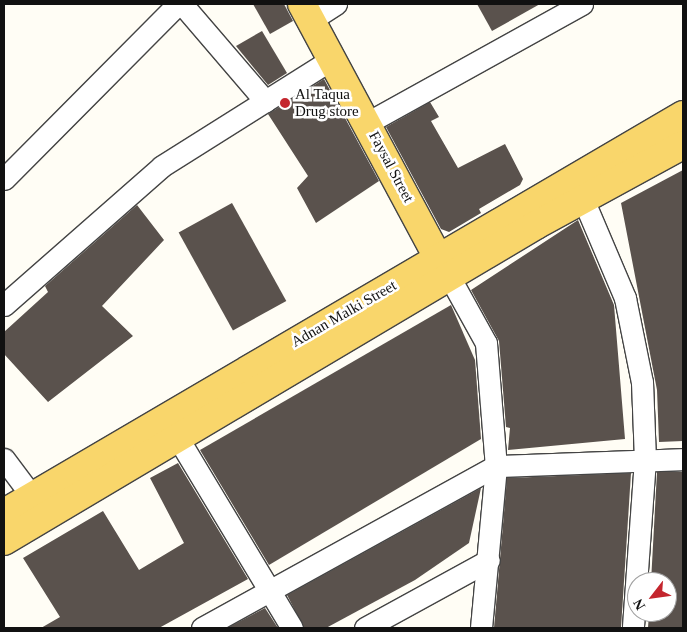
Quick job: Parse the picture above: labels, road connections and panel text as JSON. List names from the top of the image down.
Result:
{
  "streets": {
    "main road": ["Faysal Street", "Adnan Malki Street"]
  },
  "crossings": [
    ["Faysal Street", "Adnan Malki Street"]
  ],
  "places": ["Al Taqua Drug store"],
  "north": "bottom left"
}
